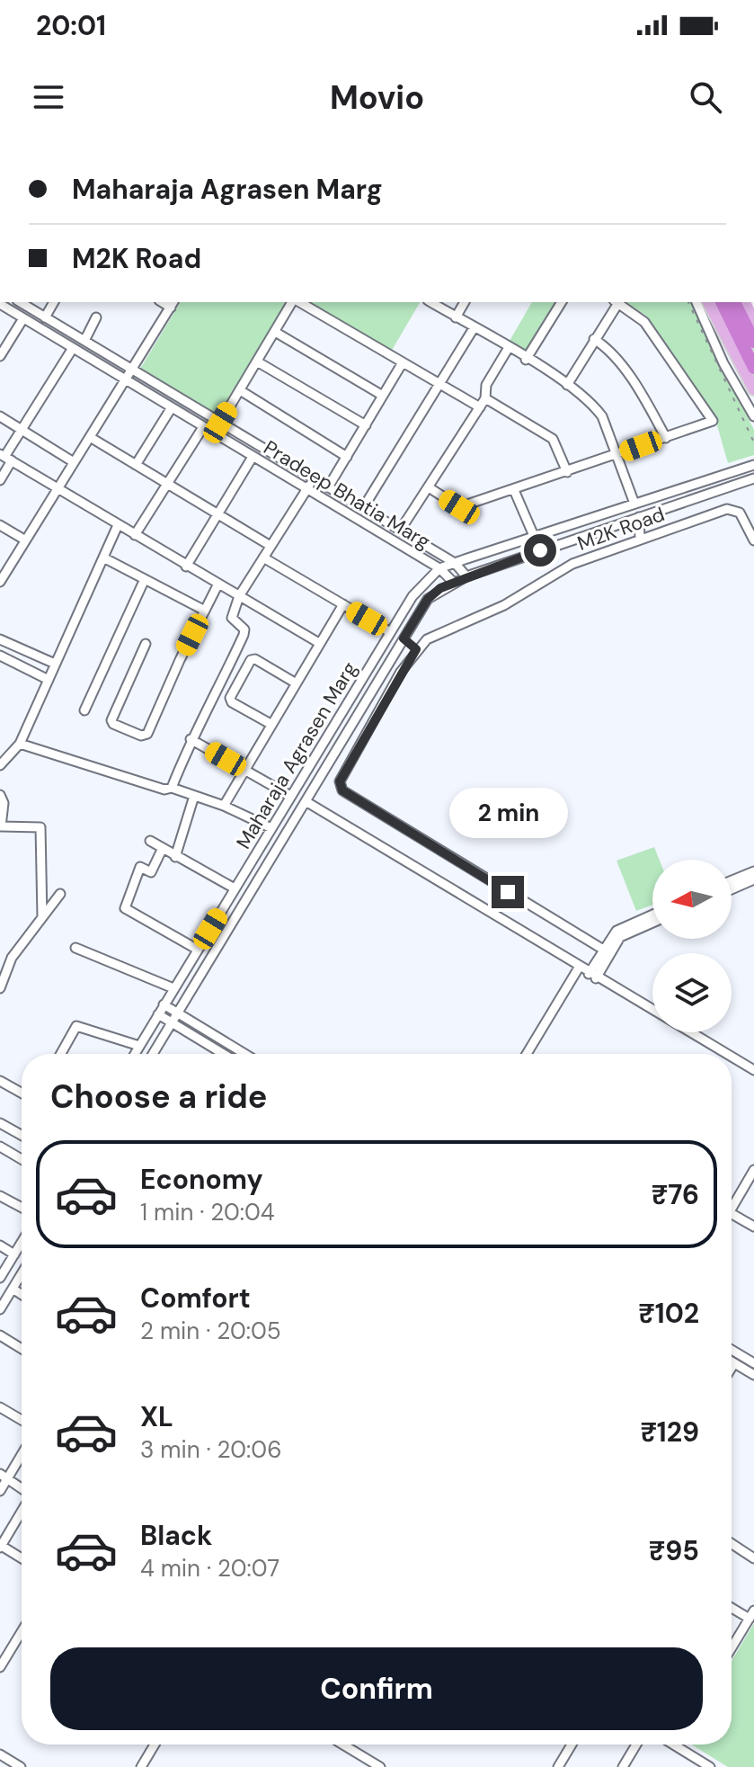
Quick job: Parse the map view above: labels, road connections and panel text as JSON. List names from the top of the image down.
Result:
{
  "streets": {
    "street": ["Pradeep Bhatia Marg", "M2K Road", "Maharaja Agrasen Marg"]
  },
  "crossings": [
    ["Pradeep Bhatia Marg", "Maharaja Agrasen Marg"]
  ],
  "north": "left",
  "page": {
    "status": "20:01",
    "header": "Movio",
    "banner": ["Maharaja Agrasen Marg", "M2K Road"],
    "bubble": "2 min",
    "heading": "Choose a ride",
    "list": [
      {
        "name": "Economy",
        "note": "1 min · 20:04",
        "value": "₹76"
      },
      {
        "name": "Comfort",
        "note": "2 min · 20:05",
        "value": "₹102"
      },
      {
        "name": "XL",
        "note": "3 min · 20:06",
        "value": "₹129"
      },
      {
        "name": "Black",
        "note": "4 min · 20:07",
        "value": "₹95"
      }
    ],
    "buttons": "Confirm"
  }
}
